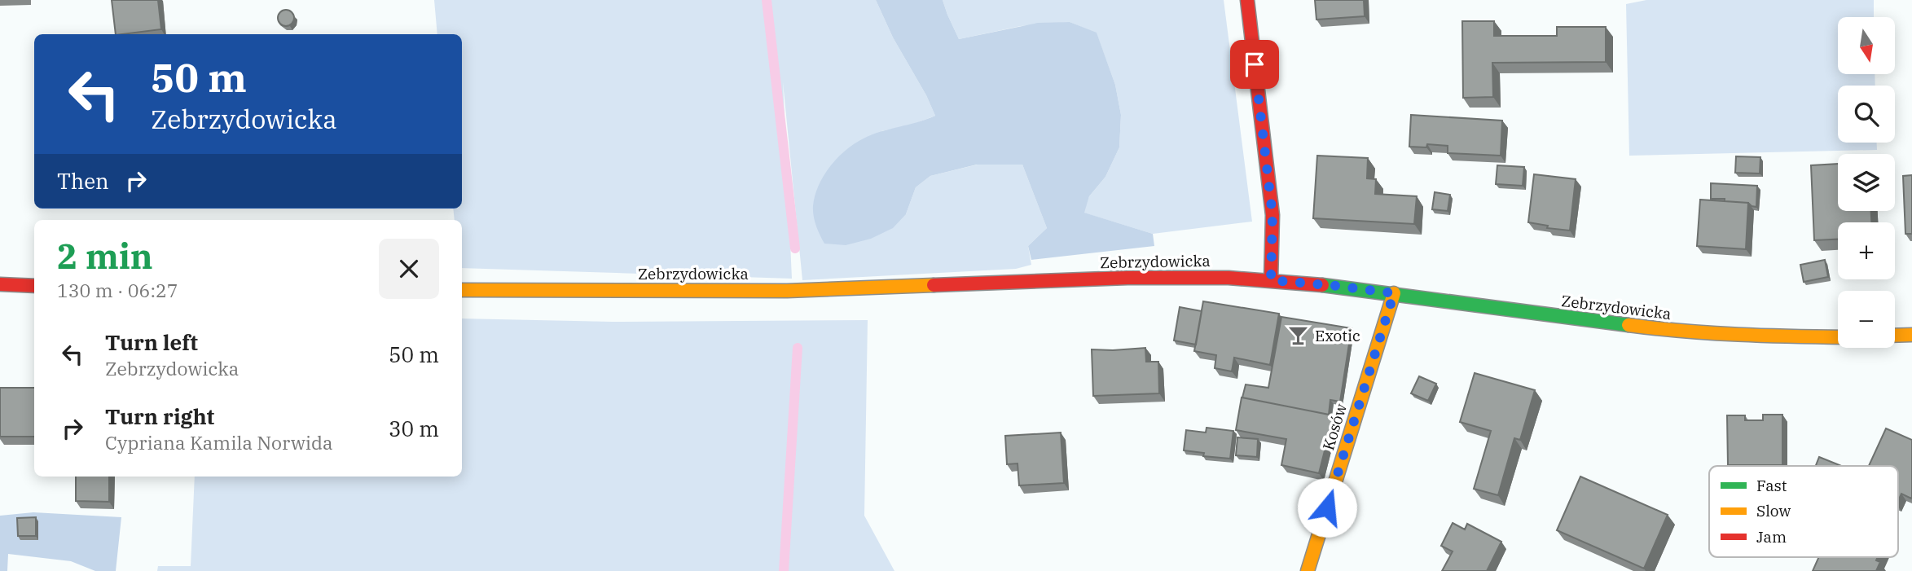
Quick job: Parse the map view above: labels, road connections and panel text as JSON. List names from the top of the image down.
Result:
{
  "streets": {
    "street": ["Zebrzydowicka", "Kosów"]
  },
  "crossings": [
    ["Zebrzydowicka", "Kosów"]
  ],
  "places": {
    "bar": ["Exotic"]
  },
  "legend": ["Fast", "Slow", "Jam"],
  "north": "bottom",
  "page": {
    "map_buttons": ["+", "−"],
    "turn": ["50 m", "Zebrzydowicka"],
    "then": "Then",
    "heading": ["2 min", "130 m · 06:27"],
    "list": [
      {
        "name": "Turn left",
        "note": "Zebrzydowicka",
        "value": "50 m"
      },
      {
        "name": "Turn right",
        "note": "Cypriana Kamila Norwida",
        "value": "30 m"
      }
    ]
  }
}
